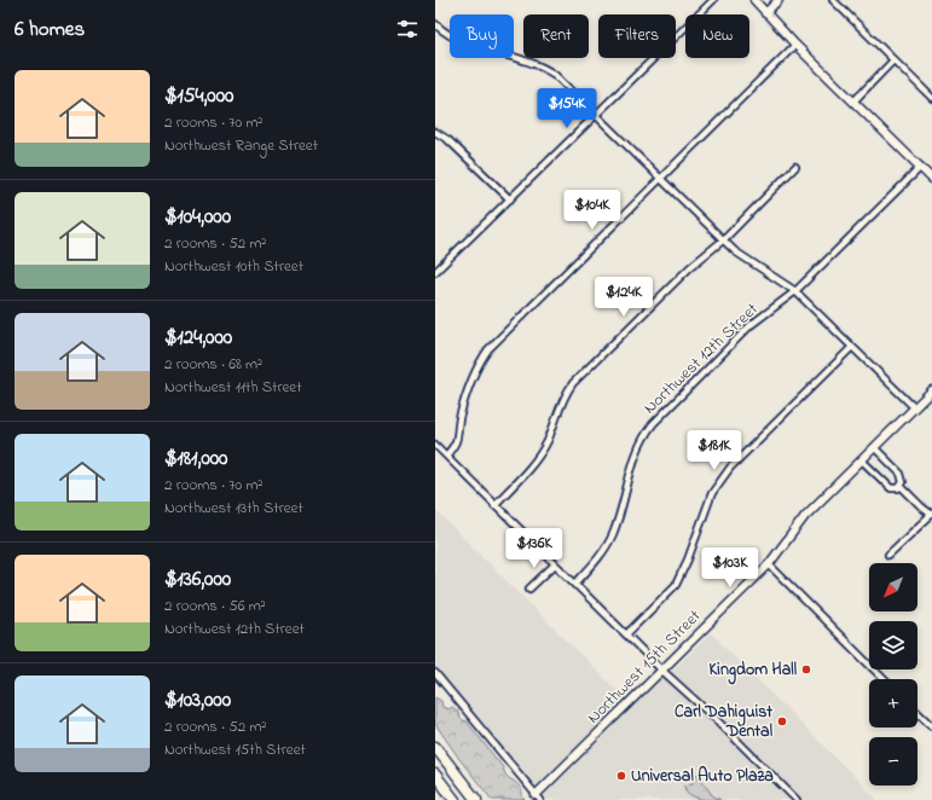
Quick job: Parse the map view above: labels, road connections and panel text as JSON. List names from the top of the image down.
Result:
{
  "streets": {
    "street": ["Northwest 12th Street", "Northwest 15th Street"]
  },
  "places": ["Kingdom Hall", "Carl Dahiguist Dental", "Universal Auto Plaza"],
  "north": "bottom left",
  "page": {
    "heading": "6 homes",
    "chip": [
      "Buy",
      "Rent",
      "Filters",
      "New"
    ],
    "list": [
      {
        "name": "$154,000",
        "note": "2 rooms · 70 m² · Northwest Range Street"
      },
      {
        "name": "$104,000",
        "note": "2 rooms · 52 m² · Northwest 10th Street"
      },
      {
        "name": "$124,000",
        "note": "2 rooms · 68 m² · Northwest 11th Street"
      },
      {
        "name": "$181,000",
        "note": "2 rooms · 70 m² · Northwest 13th Street"
      },
      {
        "name": "$136,000",
        "note": "2 rooms · 56 m² · Northwest 12th Street"
      },
      {
        "name": "$103,000",
        "note": "2 rooms · 52 m² · Northwest 15th Street"
      }
    ],
    "price": [
      "$154K",
      "$104K",
      "$124K",
      "$181K",
      "$136K",
      "$103K"
    ],
    "map_buttons": ["+", "−"]
  }
}
